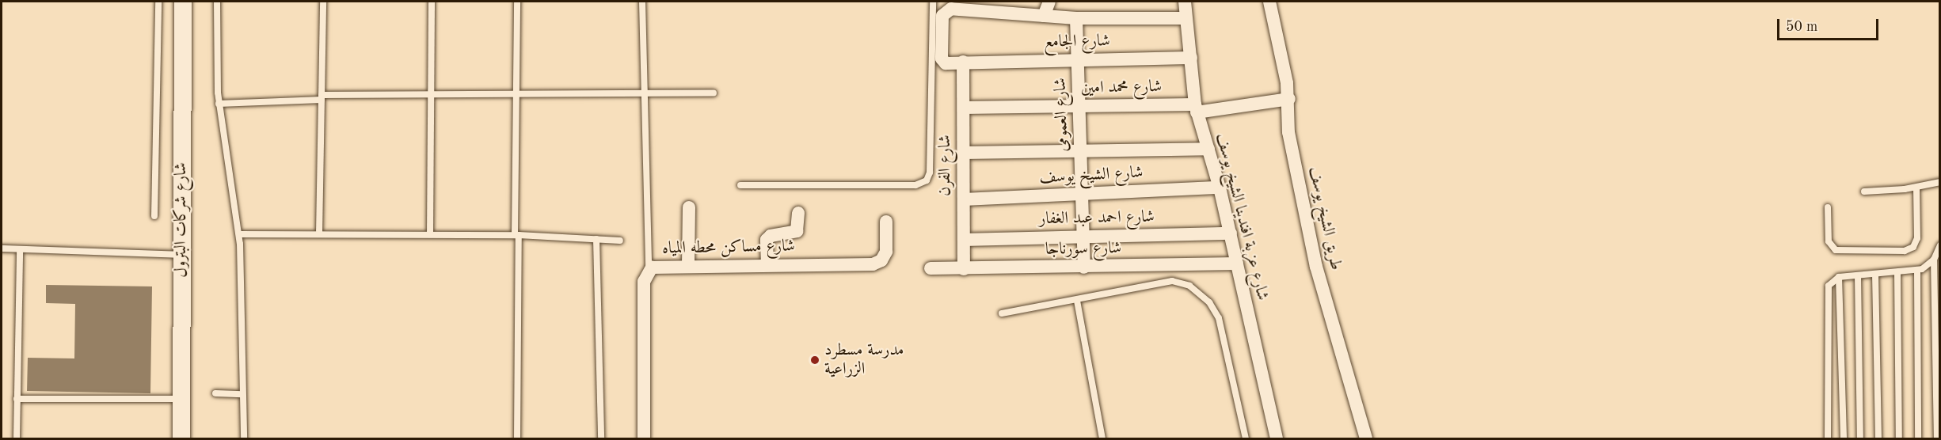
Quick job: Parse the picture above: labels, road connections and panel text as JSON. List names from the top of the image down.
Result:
{
  "streets": {
    "street": [
      "شارع الجامع",
      "شارع محمد امين",
      "شارع العمومى",
      "شارع الفرن",
      "شارع الشيخ يوسف",
      "شارع عزبة افندينا الشيخ يوسف",
      "شارع احمد عبد الغفار",
      "طريق الشيخ يوسف",
      "شارع شركات البترول",
      "شارع مساكن محطه المياه",
      "شارع سورناجا"
    ]
  },
  "crossings": [
    ["شارع الجامع", "شارع العمومى"],
    ["شارع الجامع", "شارع الفرن"],
    ["شارع الجامع", "شارع عزبة افندينا الشيخ يوسف"],
    ["شارع محمد امين", "شارع العمومى"],
    ["شارع محمد امين", "شارع الفرن"],
    ["شارع محمد امين", "شارع عزبة افندينا الشيخ يوسف"],
    ["شارع محمد امين", "طريق الشيخ يوسف"],
    ["شارع العمومى", "شارع الشيخ يوسف"],
    ["شارع العمومى", "شارع احمد عبد الغفار"],
    ["شارع العمومى", "شارع سورناجا"],
    ["شارع الفرن", "شارع الشيخ يوسف"],
    ["شارع الفرن", "شارع احمد عبد الغفار"],
    ["شارع الفرن", "شارع سورناجا"],
    ["شارع الشيخ يوسف", "شارع عزبة افندينا الشيخ يوسف"],
    ["شارع عزبة افندينا الشيخ يوسف", "شارع احمد عبد الغفار"],
    ["شارع عزبة افندينا الشيخ يوسف", "شارع سورناجا"]
  ],
  "places": ["مدرسة مسطرد الزراعية"],
  "scale_bar": "50 m"
}
